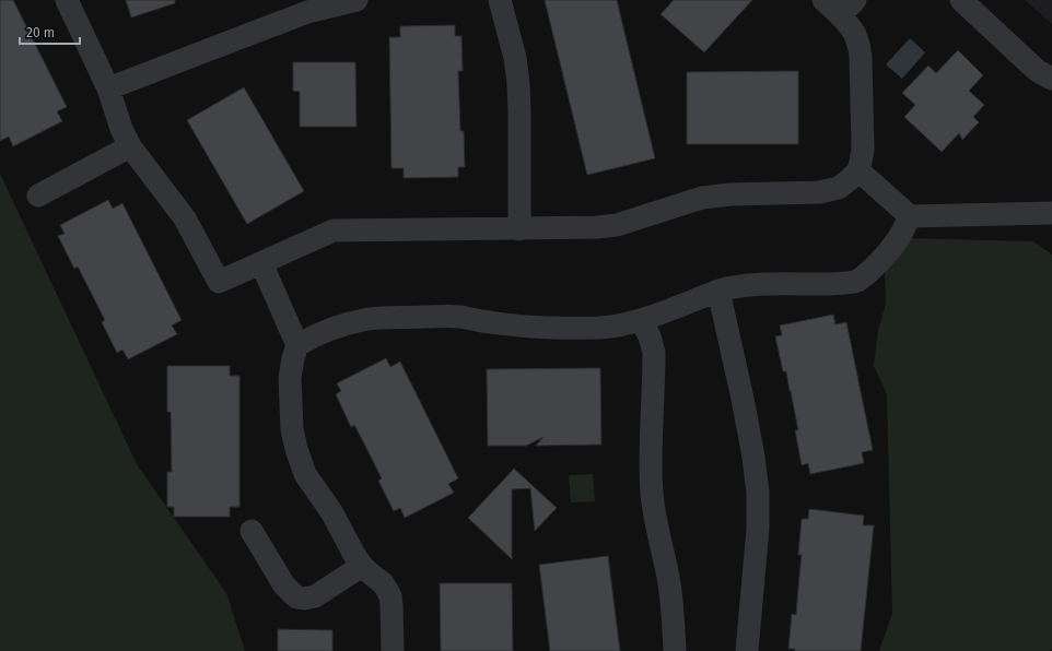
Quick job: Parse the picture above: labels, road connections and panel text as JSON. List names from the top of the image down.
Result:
{
  "scale_bar": "20 m"
}
